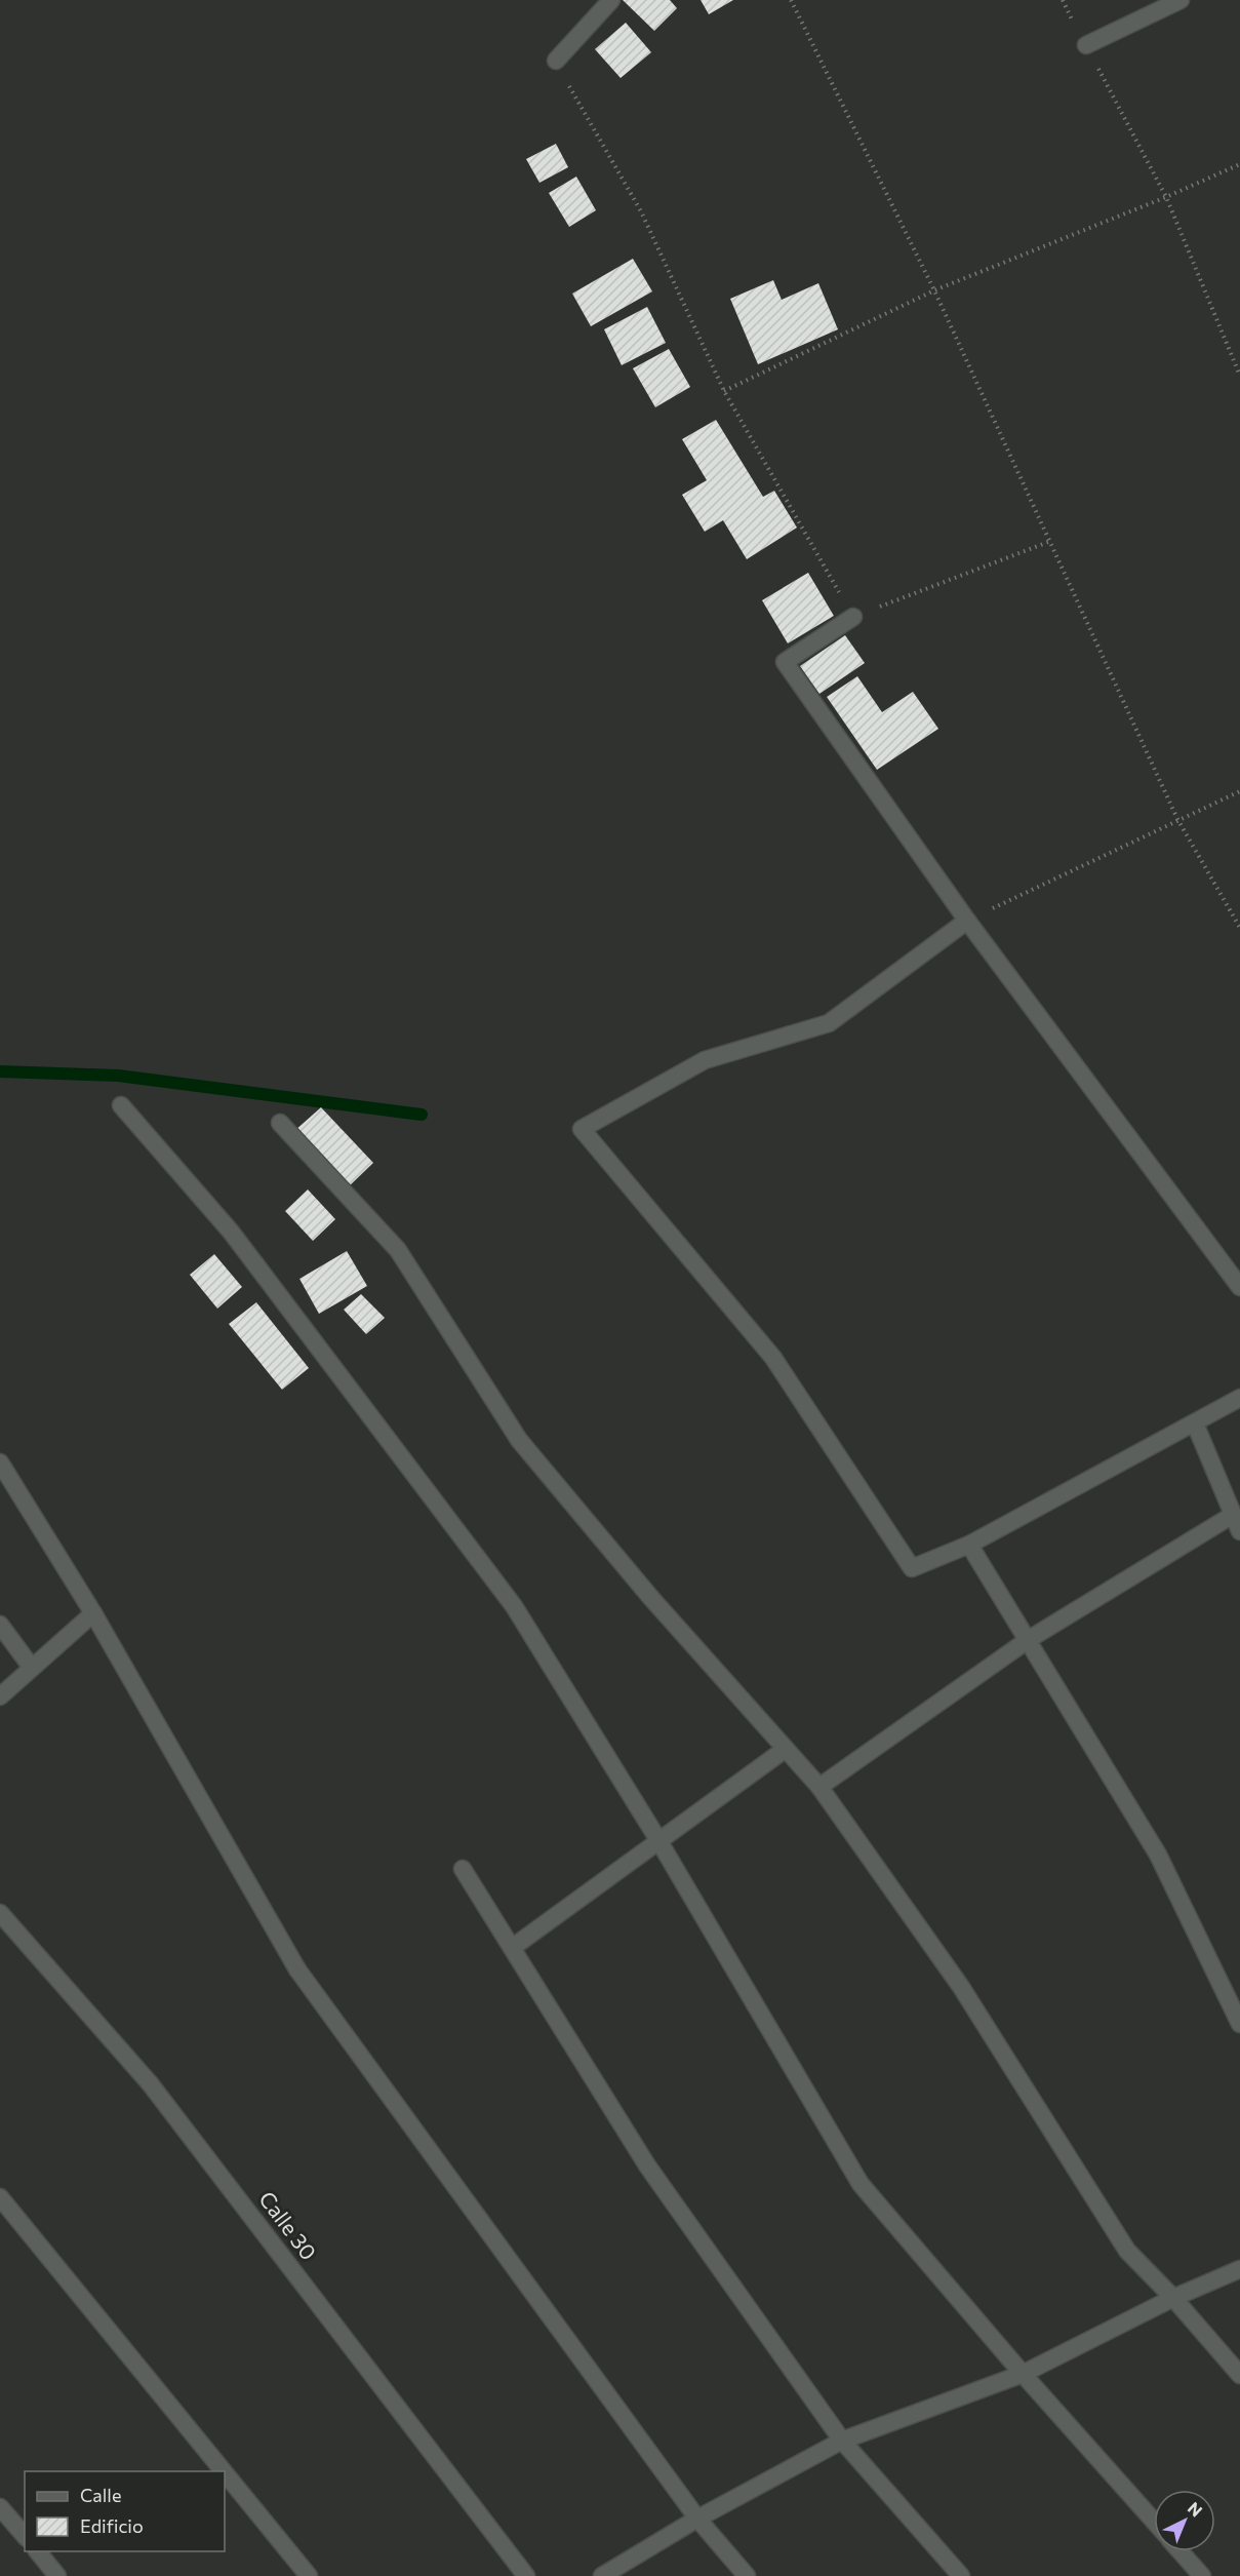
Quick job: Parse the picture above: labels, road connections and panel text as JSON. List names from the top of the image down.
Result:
{
  "streets": {
    "street": ["Calle 30"]
  },
  "legend": ["Calle", "Edificio"],
  "north": "top right"
}
